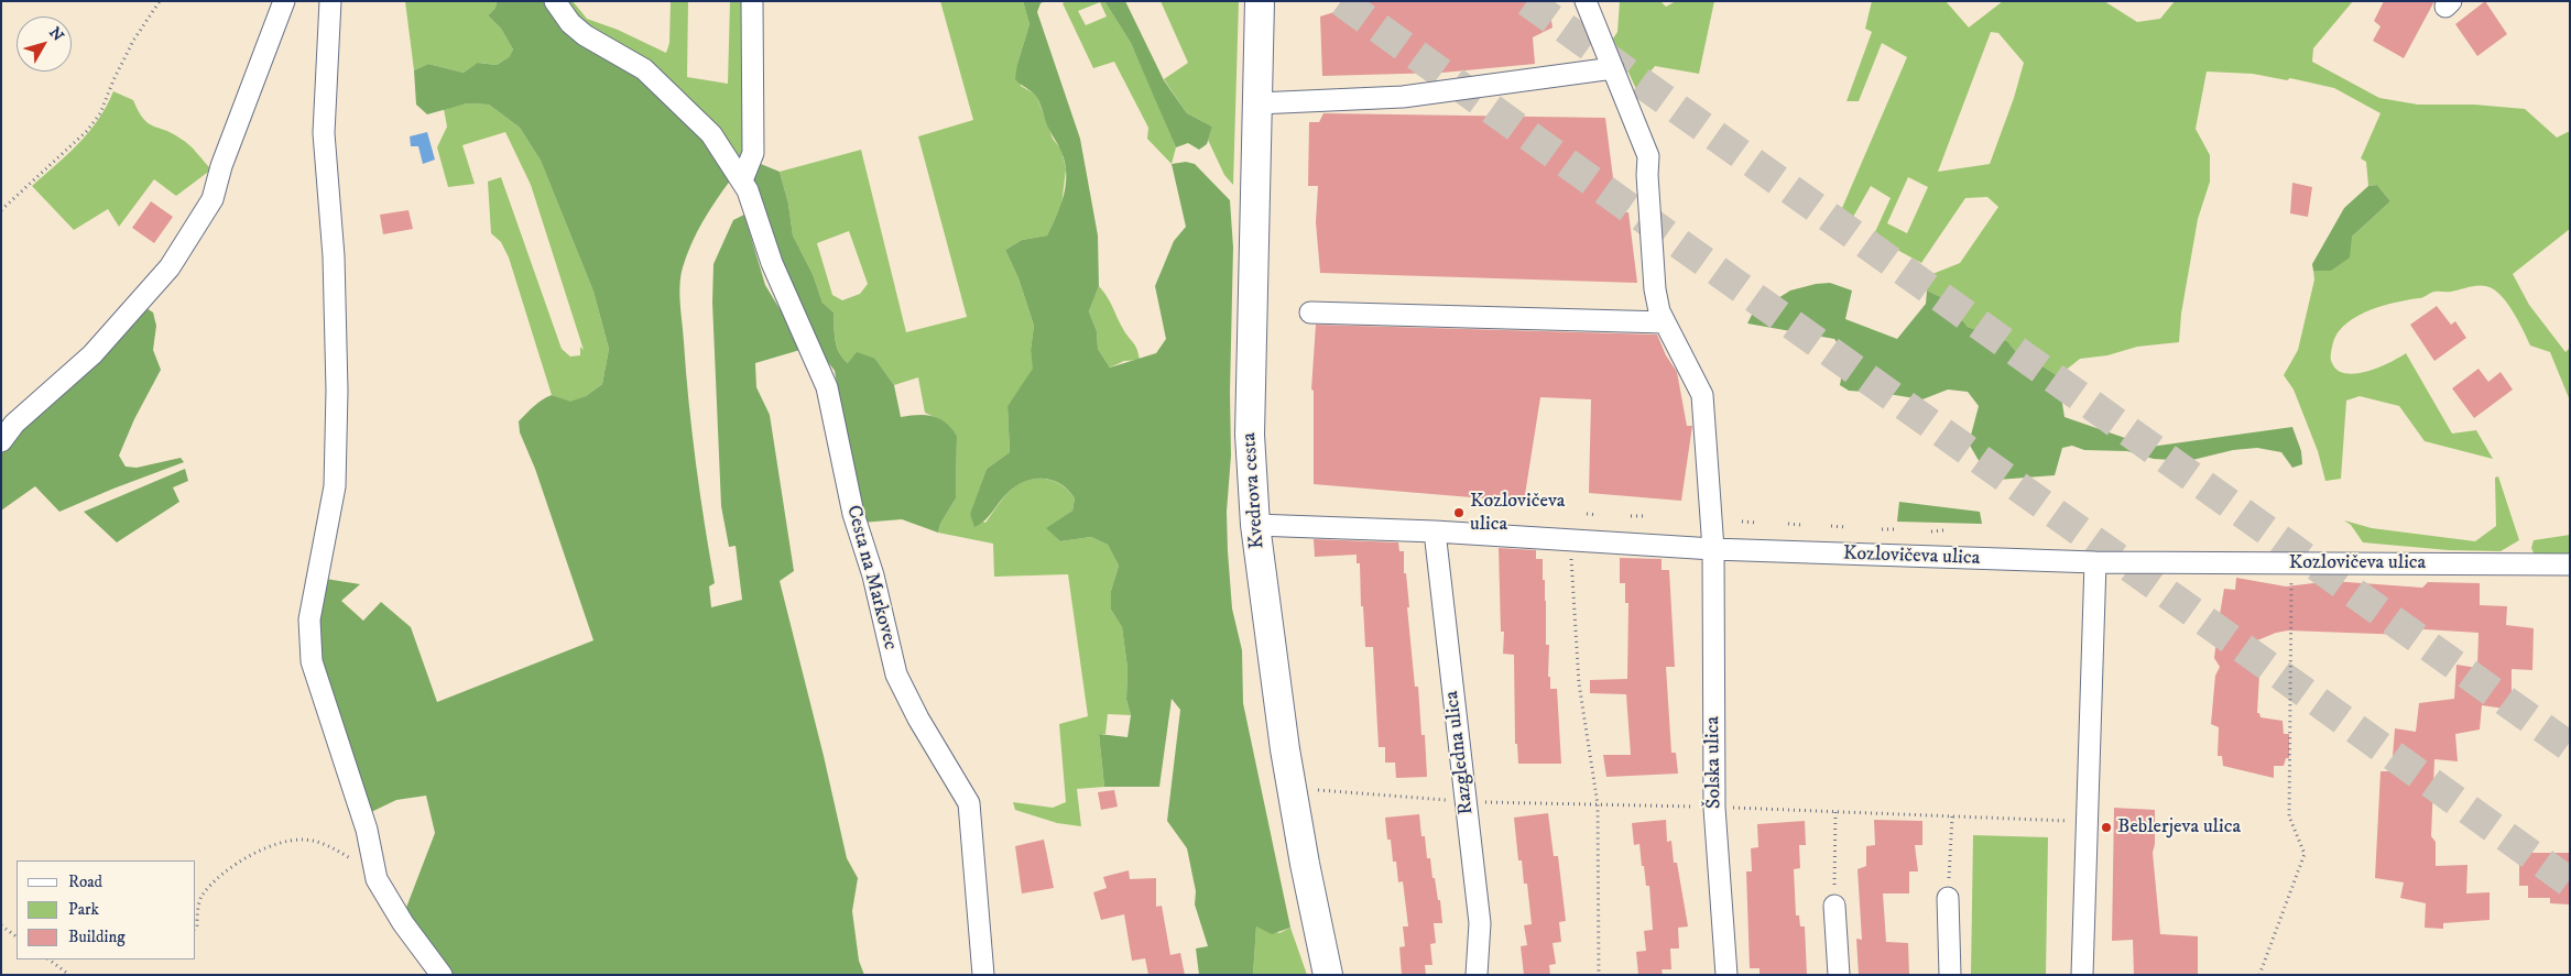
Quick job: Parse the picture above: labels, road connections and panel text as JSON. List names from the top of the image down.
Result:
{
  "streets": {
    "street": [
      "Kvedrova cesta",
      "Kozlovičeva ulica",
      "Cesta na Markovec",
      "Razgledna ulica",
      "Šolska ulica"
    ]
  },
  "crossings": [
    ["Kvedrova cesta", "Kozlovičeva ulica"],
    ["Kozlovičeva ulica", "Razgledna ulica"],
    ["Kozlovičeva ulica", "Šolska ulica"]
  ],
  "places": ["Kozlovičeva ulica", "Beblerjeva ulica"],
  "legend": ["Road", "Park", "Building"],
  "north": "top right"
}
